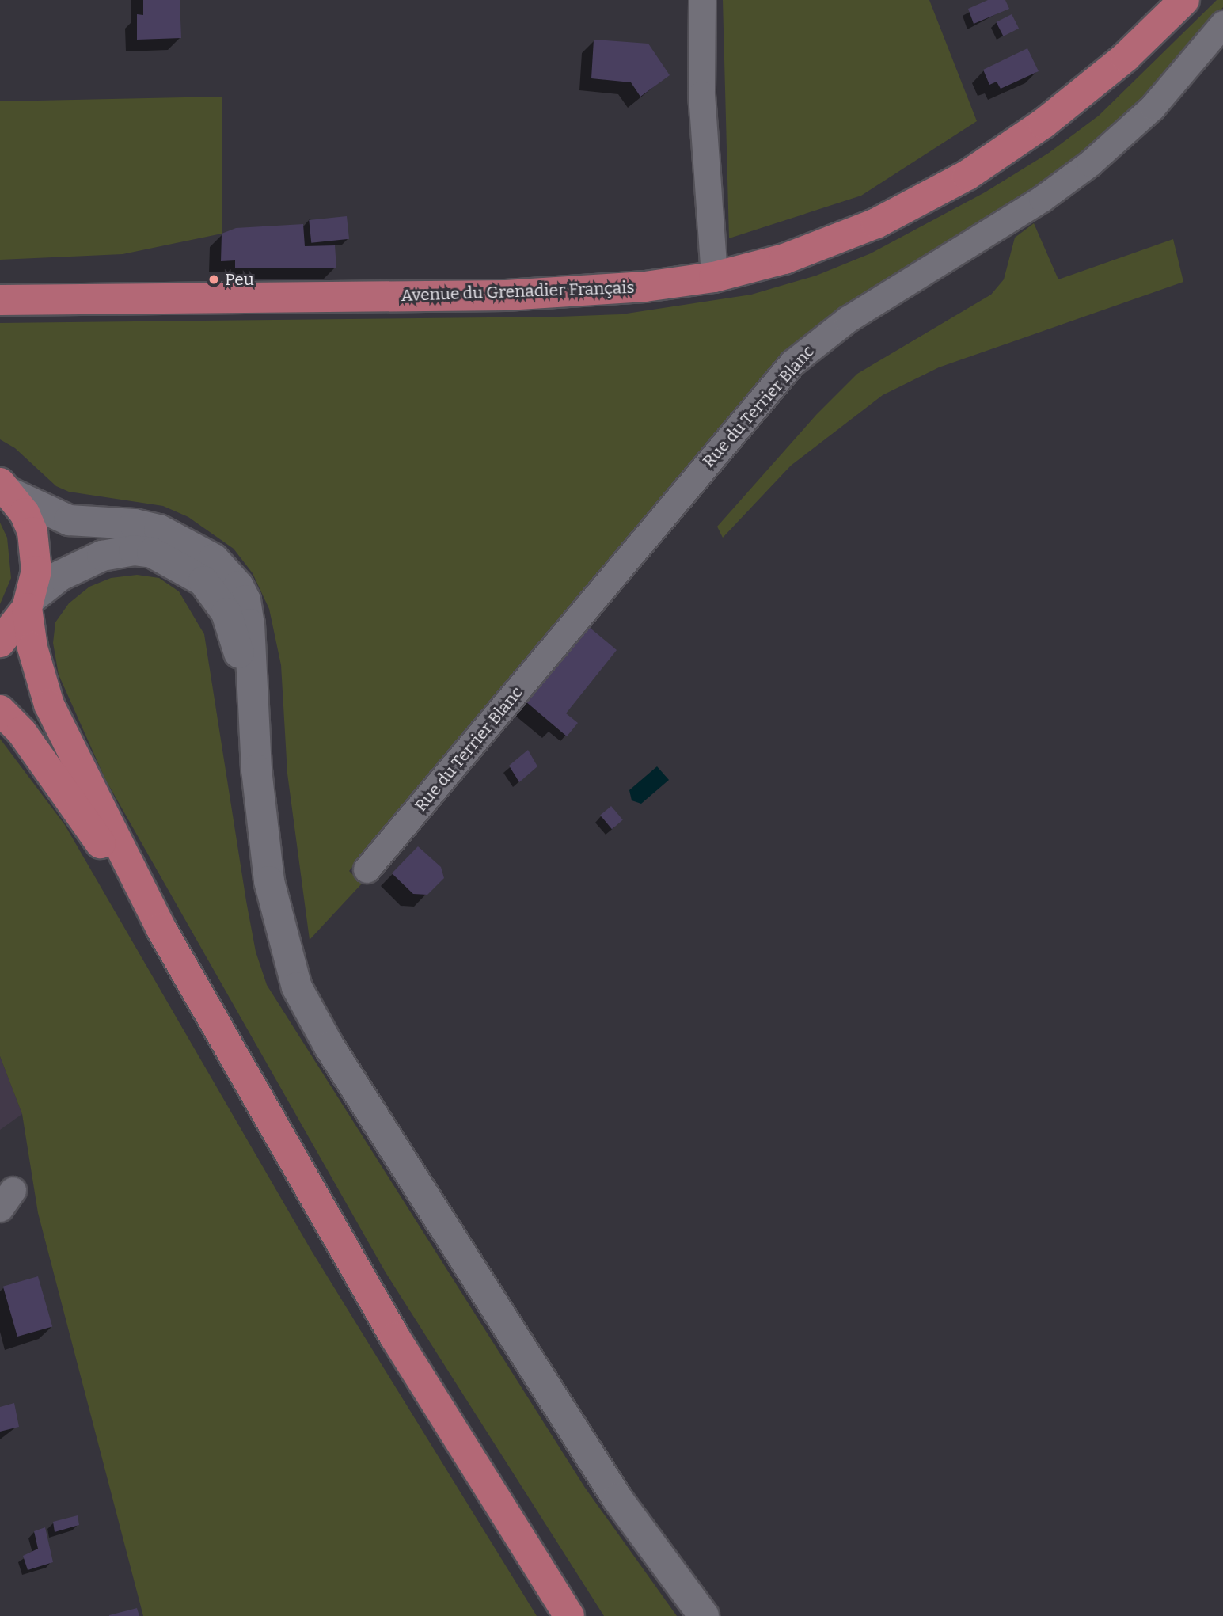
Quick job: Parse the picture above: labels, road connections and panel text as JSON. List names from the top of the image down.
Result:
{
  "streets": {
    "main road": ["Avenue du Grenadier Français"],
    "street": ["Rue du Terrier Blanc"]
  },
  "places": ["Peu"]
}
